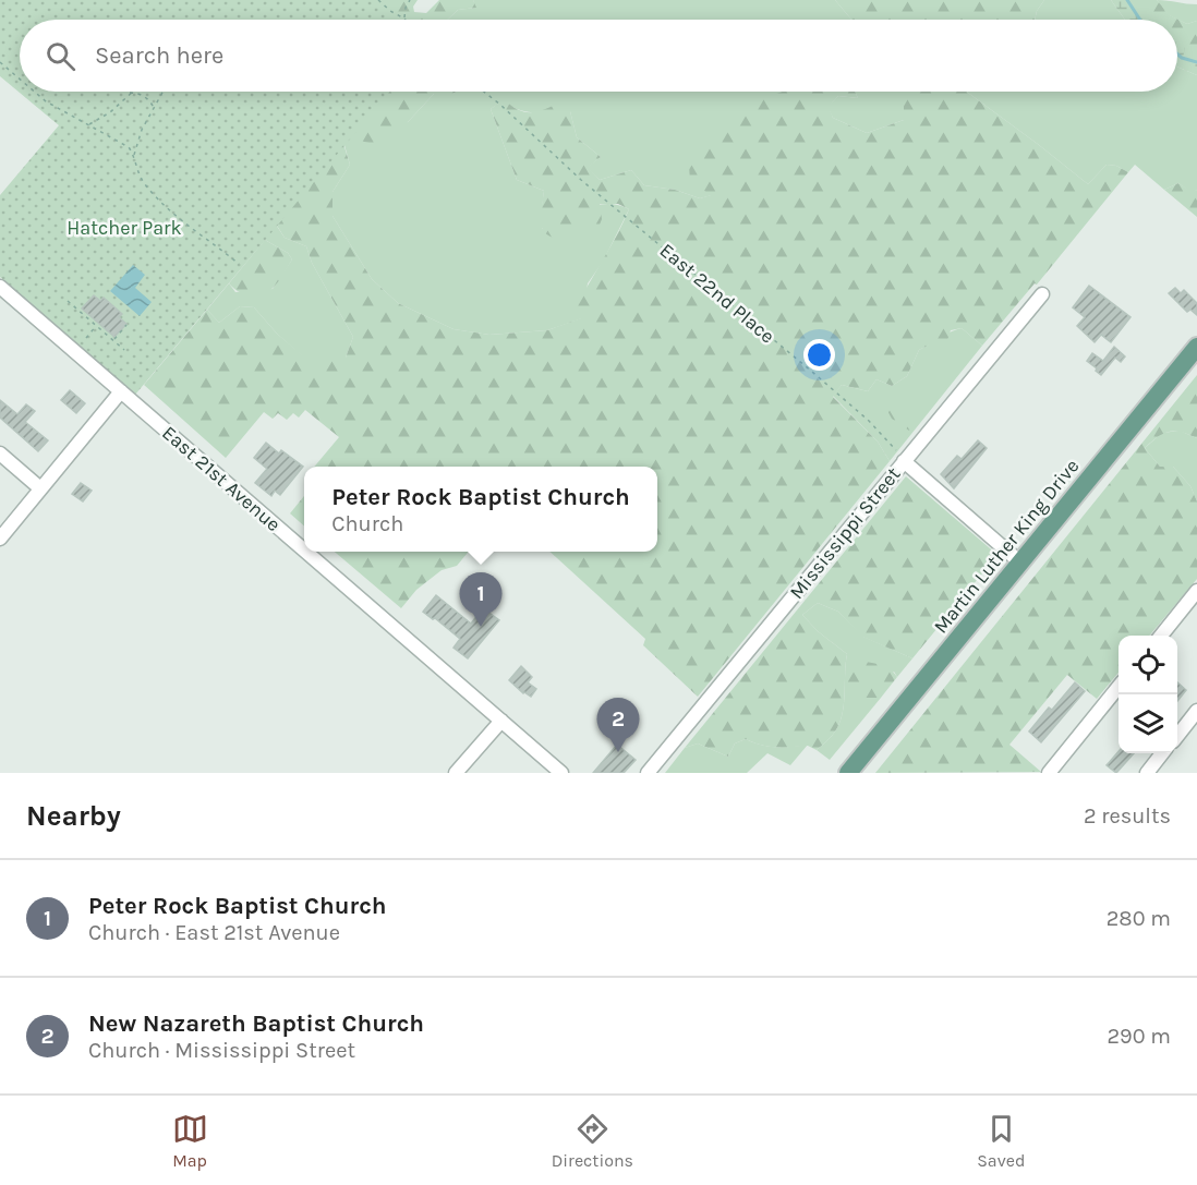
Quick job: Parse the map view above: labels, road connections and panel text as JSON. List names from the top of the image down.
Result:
{
  "streets": {
    "main road": ["Martin Luther King Drive"],
    "street": ["East 21st Avenue", "Mississippi Street"],
    "path": ["East 22nd Place"]
  },
  "crossings": [
    ["East 22nd Place", "Mississippi Street"]
  ],
  "parks": ["Hatcher Park"],
  "page": {
    "search": "Search here",
    "popup": ["Peter Rock Baptist Church", "Church"],
    "pins": ["1", "2"],
    "heading": ["Nearby", "2 results"],
    "list": [
      {
        "mark": "1",
        "name": "Peter Rock Baptist Church",
        "note": "Church · East 21st Avenue",
        "value": "280 m"
      },
      {
        "mark": "2",
        "name": "New Nazareth Baptist Church",
        "note": "Church · Mississippi Street",
        "value": "290 m"
      }
    ],
    "nav": ["Map", "Directions", "Saved"]
  }
}
